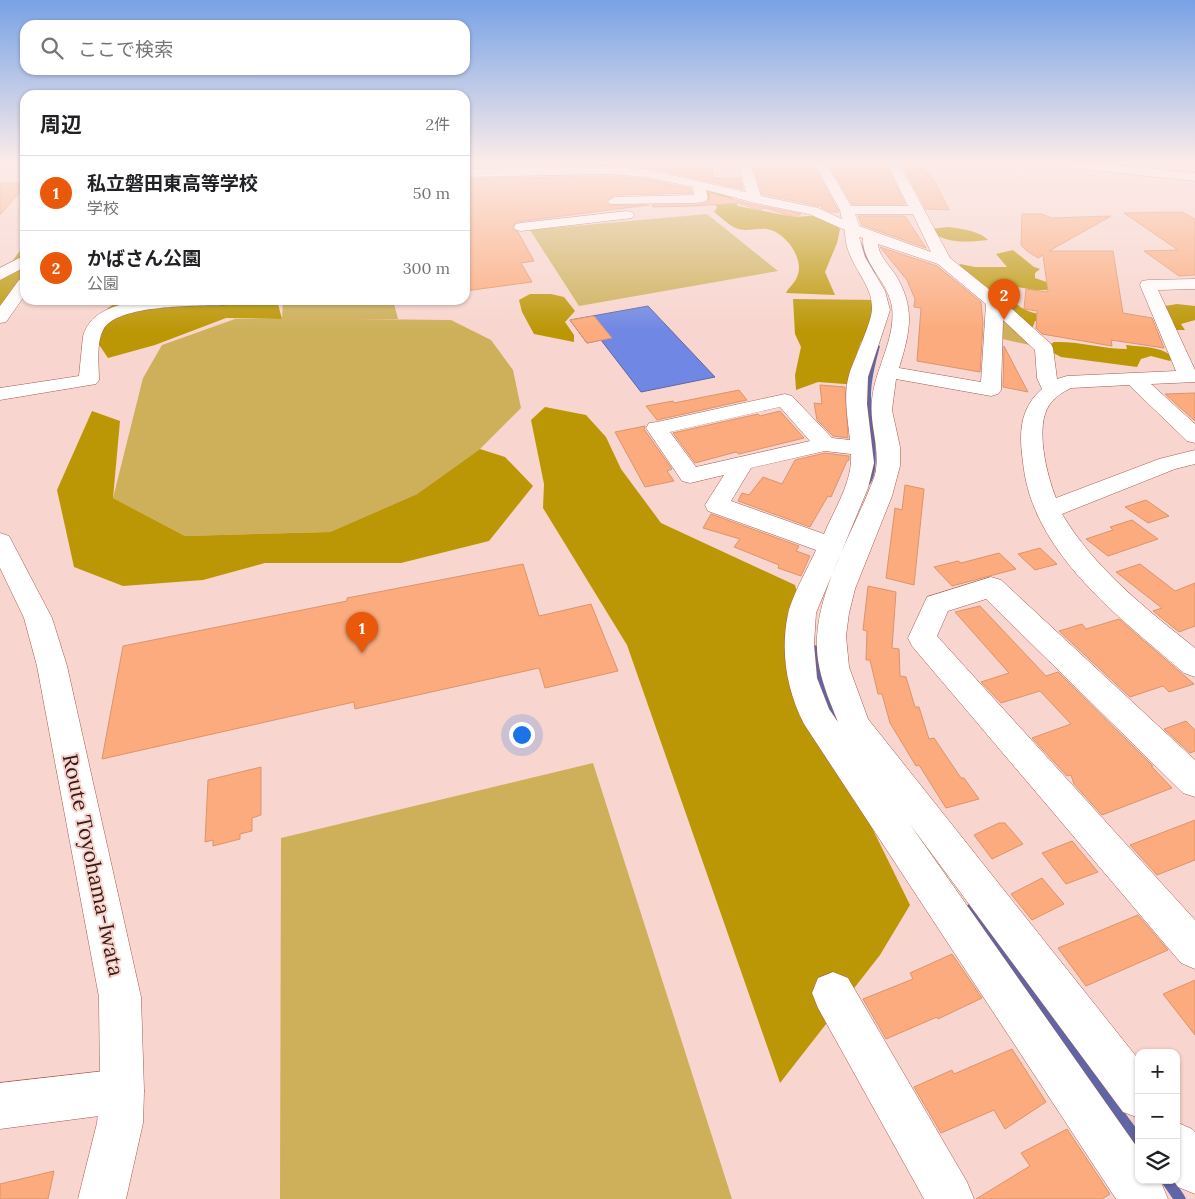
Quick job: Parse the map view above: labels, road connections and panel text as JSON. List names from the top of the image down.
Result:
{
  "streets": {
    "street": ["Route Toyohama-Iwata"]
  },
  "page": {
    "search": "ここで検索",
    "heading": ["周辺", "2件"],
    "list": [
      {
        "mark": "1",
        "name": "私立磐田東高等学校",
        "note": "学校",
        "value": "50 m"
      },
      {
        "mark": "2",
        "name": "かばさん公園",
        "note": "公園",
        "value": "300 m"
      }
    ],
    "pins": ["2", "1"],
    "map_buttons": ["+", "−"]
  }
}
